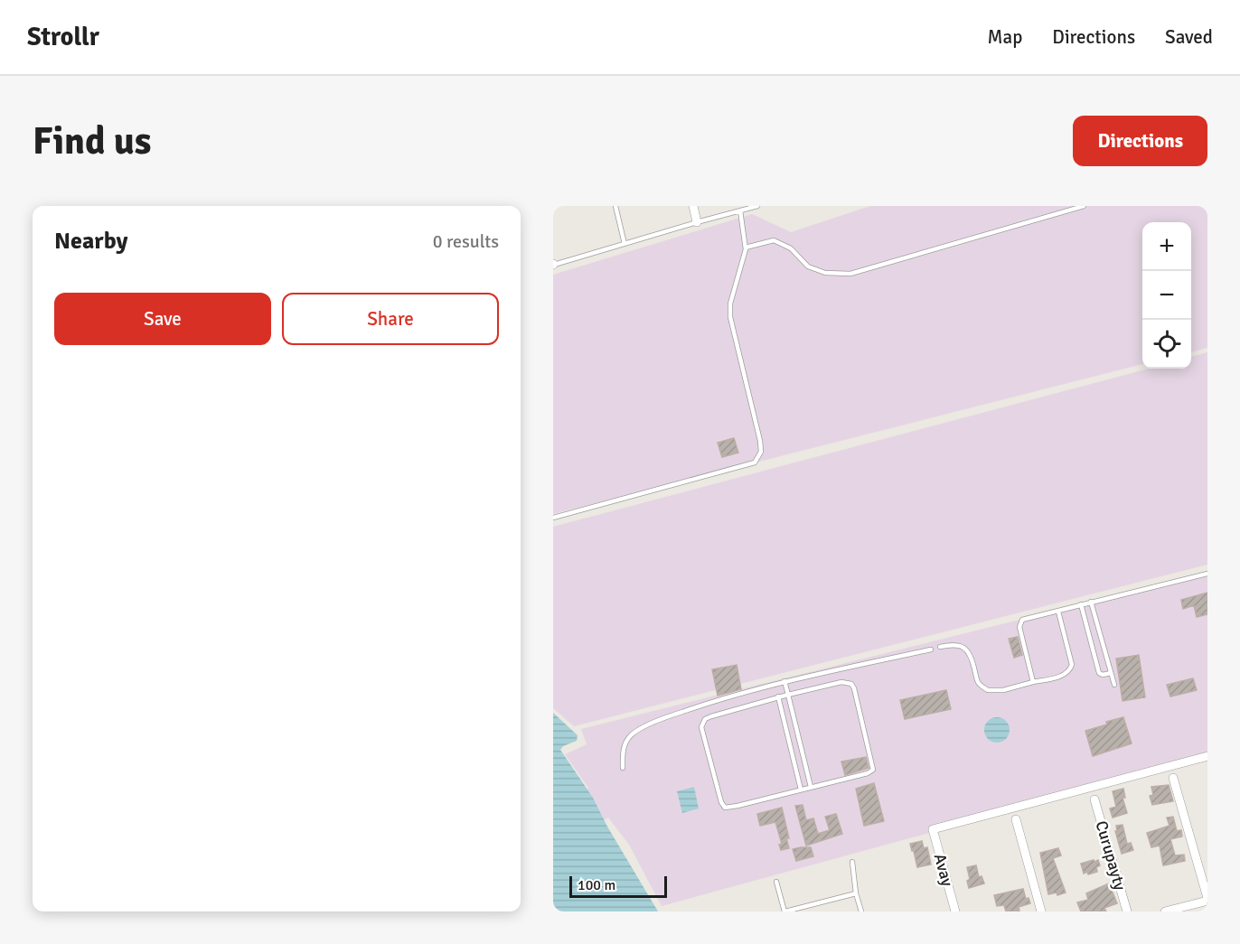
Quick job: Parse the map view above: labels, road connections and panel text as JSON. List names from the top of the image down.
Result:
{
  "streets": {
    "street": ["Curupayty", "Avay"]
  },
  "scale_bar": "100 m",
  "page": {
    "header": "Strollr",
    "nav": ["Map", "Directions", "Saved"],
    "buttons": [
      "Directions",
      ["Save", "Share"]
    ],
    "title": "Find us",
    "heading": ["Nearby", "0 results"],
    "map_buttons": ["+", "−"],
    "scale": "100 m"
  }
}
